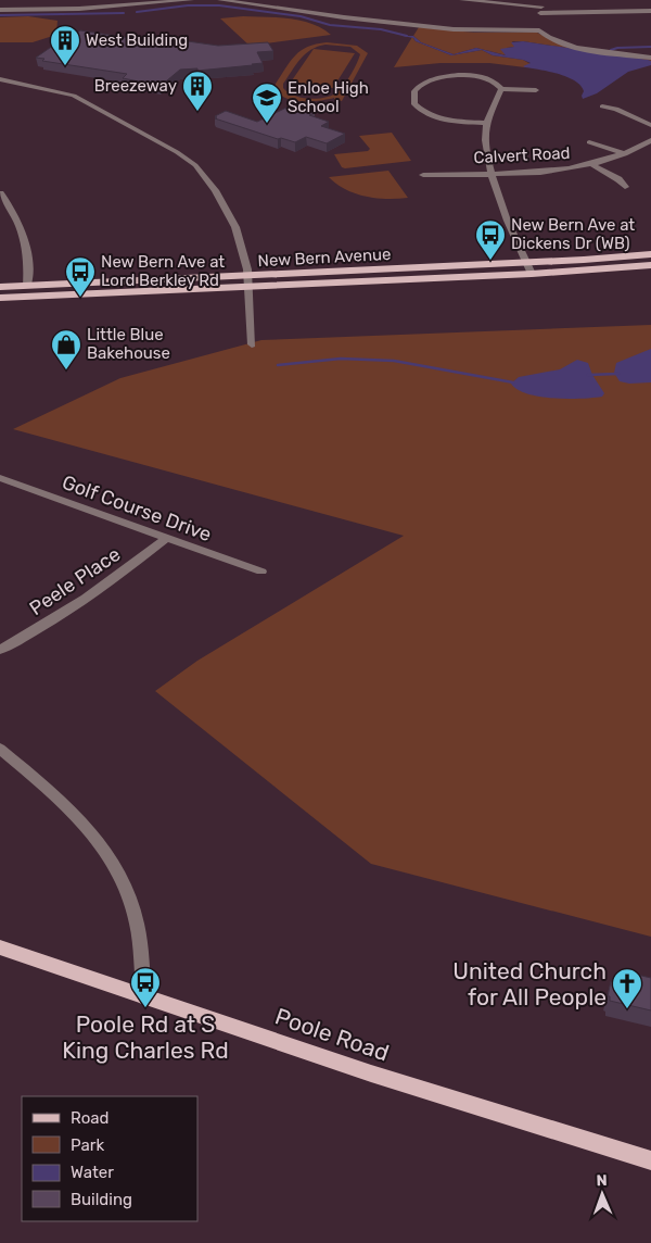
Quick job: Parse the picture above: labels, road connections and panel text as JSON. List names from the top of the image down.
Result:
{
  "streets": {
    "main road": ["New Bern Avenue", "Poole Road"],
    "street": ["Calvert Road", "Golf Course Drive", "Peele Place"]
  },
  "crossings": [
    ["Golf Course Drive", "Peele Place"]
  ],
  "places": {
    "building": ["West Building", "Breezeway"],
    "school or university": ["Enloe High School"],
    "bus stop": ["New Bern Ave at Dickens Dr (WB)", "New Bern Ave at Lord Berkley Rd", "Poole Rd at S King Charles Rd"],
    "shop": ["Little Blue Bakehouse"],
    "church": ["United Church for All People"]
  },
  "legend": [
    "Road",
    "Park",
    "Water",
    "Building"
  ],
  "north": "top"
}
